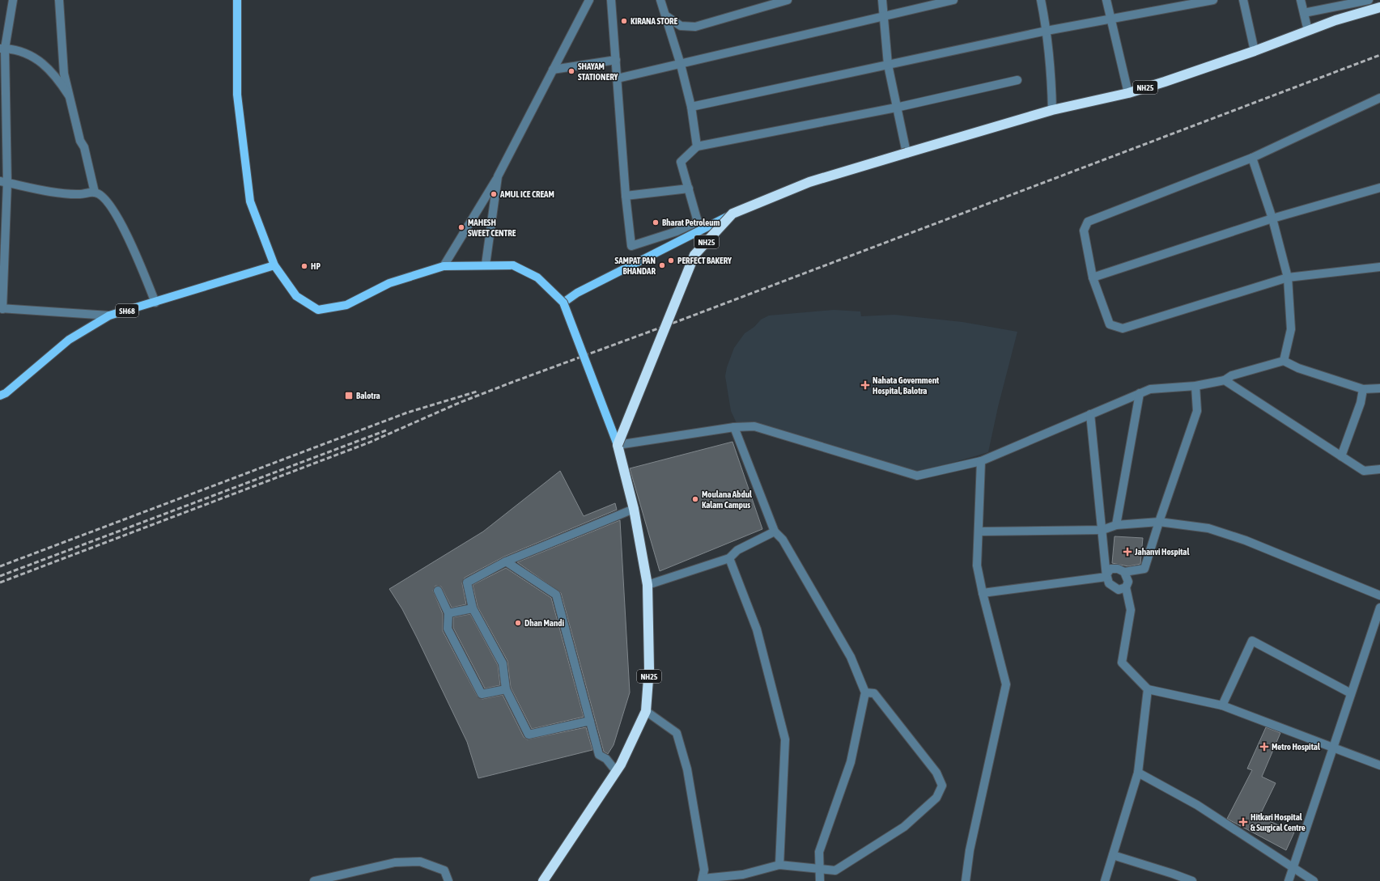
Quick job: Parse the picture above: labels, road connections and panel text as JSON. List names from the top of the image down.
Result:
{
  "streets": {
    "highway": ["NH25"],
    "main road": ["SH68"]
  },
  "places": {
    "other": [
      "KIRANA STORE",
      "SHAYAM STATIONERY",
      "AMUL ICE CREAM",
      "Bharat Petroleum",
      "MAHESH SWEET CENTRE",
      "PERFECT BAKERY",
      "SAMPAT PAN BHANDAR",
      "HP",
      "Moulana Abdul Kalam Campus",
      "Dhan Mandi"
    ],
    "health": [
      "Nahata Government Hospital, Balotra",
      "Jahanvi Hospital",
      "Metro Hospital",
      "Hitkari Hospital & Surgical Centre"
    ],
    "transit": ["Balotra"]
  }
}
